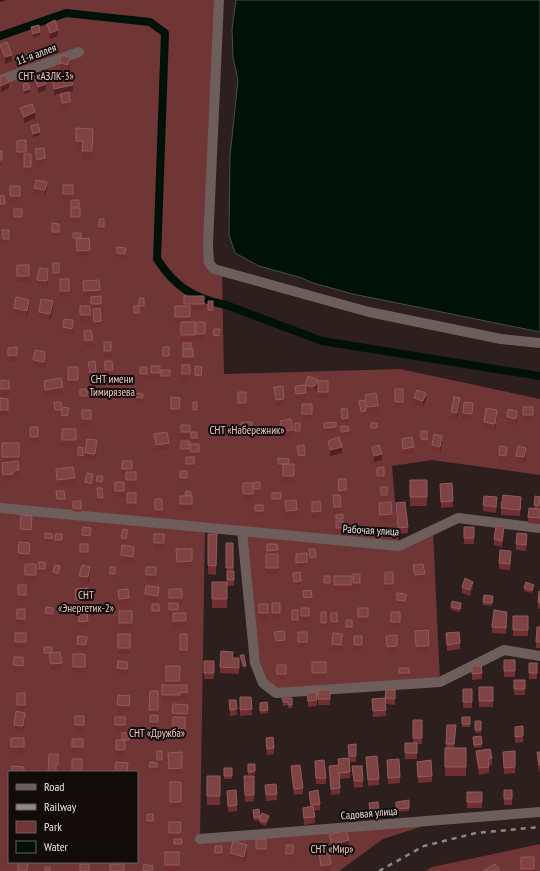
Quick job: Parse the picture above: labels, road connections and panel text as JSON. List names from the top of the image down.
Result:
{
  "streets": {
    "street": ["11-я аллея", "Рабочая улица", "Садовая улица"]
  },
  "parks": [
    "СНТ «АЗЛК-3»",
    "СНТ имени Тимирязева",
    "СНТ «Набережник»",
    "СНТ «Энергетик-2»",
    "СНТ «Дружба»",
    "СНТ «Мир»"
  ],
  "legend": [
    "Road",
    "Railway",
    "Park",
    "Water"
  ]
}
